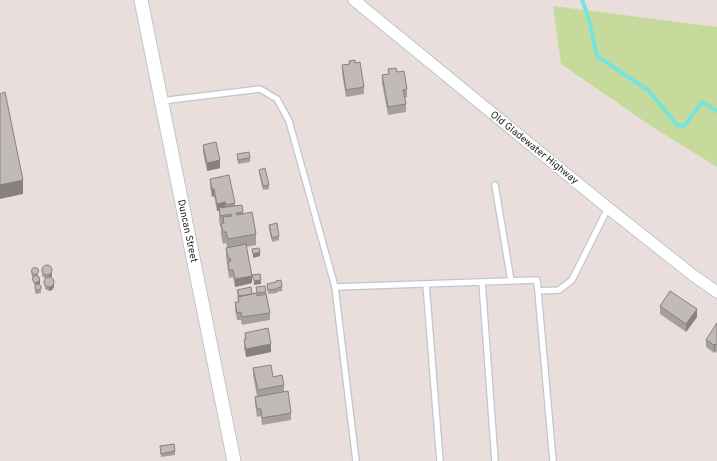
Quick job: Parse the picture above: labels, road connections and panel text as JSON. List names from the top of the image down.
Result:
{
  "streets": {
    "street": ["Old Gladewater Highway", "Duncan Street"]
  }
}
